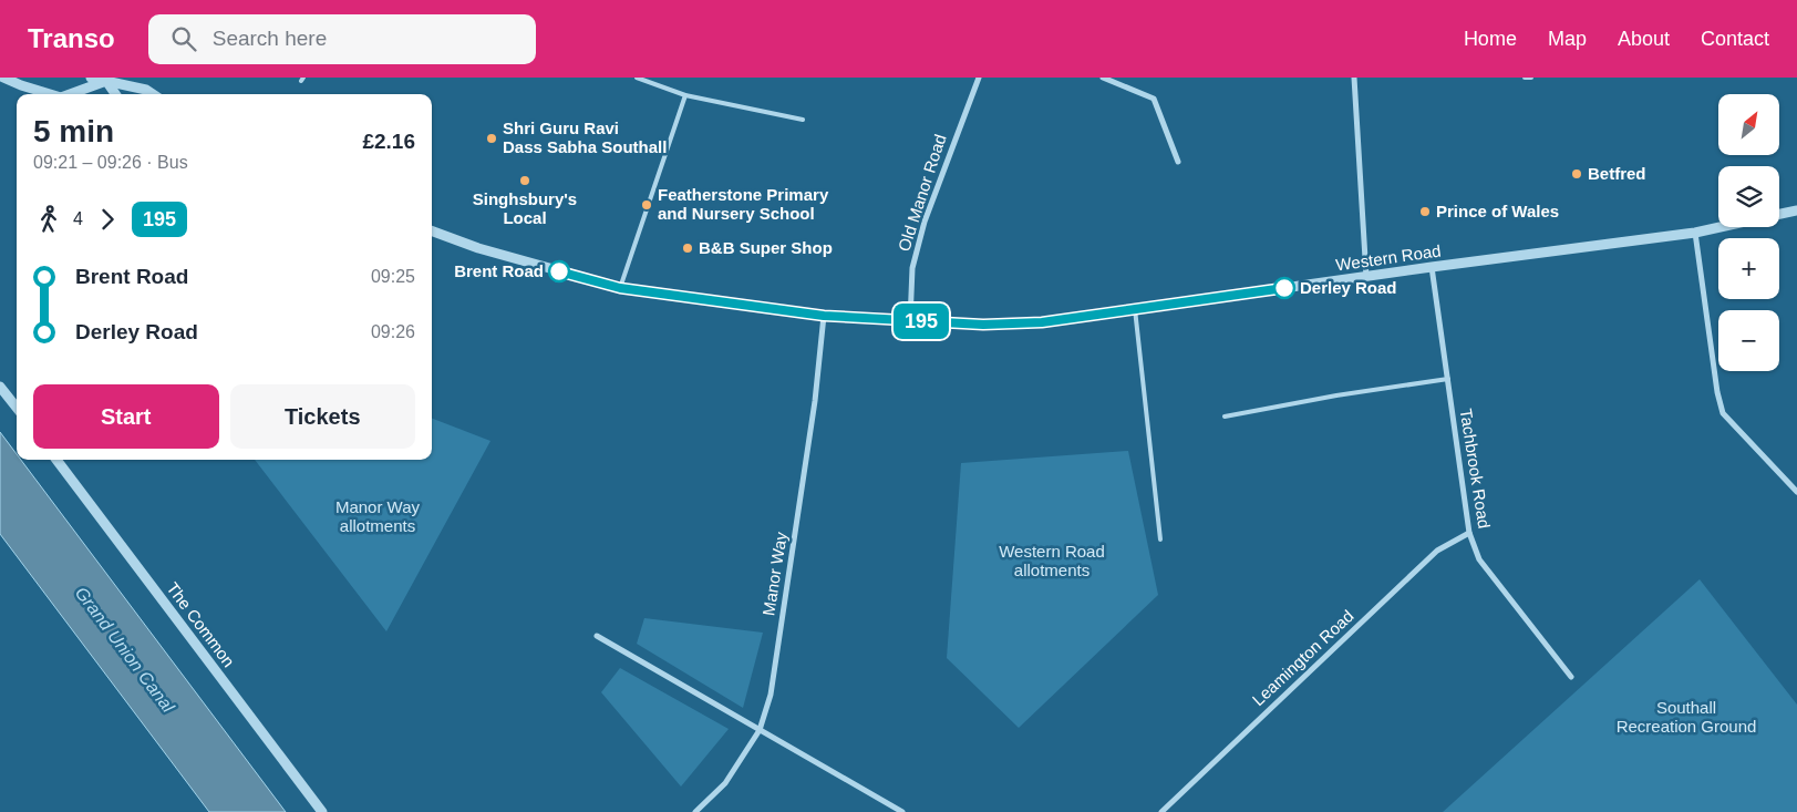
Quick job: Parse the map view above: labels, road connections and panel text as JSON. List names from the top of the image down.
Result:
{
  "streets": {
    "street": [
      "Old Manor Road",
      "Western Road",
      "Tachbrook Road",
      "Manor Way",
      "The Common",
      "Leamington Road"
    ]
  },
  "crossings": [
    ["Old Manor Road", "Western Road"],
    ["Western Road", "Tachbrook Road"],
    ["Western Road", "Manor Way"],
    ["Tachbrook Road", "Leamington Road"]
  ],
  "water": ["Grand Union Canal"],
  "parks": ["Manor Way allotments", "Western Road allotments", "Southall Recreation Ground"],
  "places": [
    "Shri Guru Ravi Dass Sabha Southall",
    "Betfred",
    "Singhsbury's Local",
    "Featherstone Primary and Nursery School",
    "Prince of Wales",
    "B&B Super Shop",
    "Brent Road",
    "Derley Road"
  ],
  "lines": ["bus line 195"],
  "north": "top right",
  "page": {
    "header": "Transo",
    "search": "Search here",
    "nav": [
      "Home",
      "Map",
      "About",
      "Contact"
    ],
    "on_map": "195",
    "map_buttons": ["+", "−"],
    "heading": ["5 min", "09:21 – 09:26 · Bus", "£2.16"],
    "legs": ["4", "195"],
    "list": [
      {
        "name": "Brent Road",
        "value": "09:25"
      },
      {
        "name": "Derley Road",
        "value": "09:26"
      }
    ],
    "buttons": ["Start", "Tickets"]
  }
}
